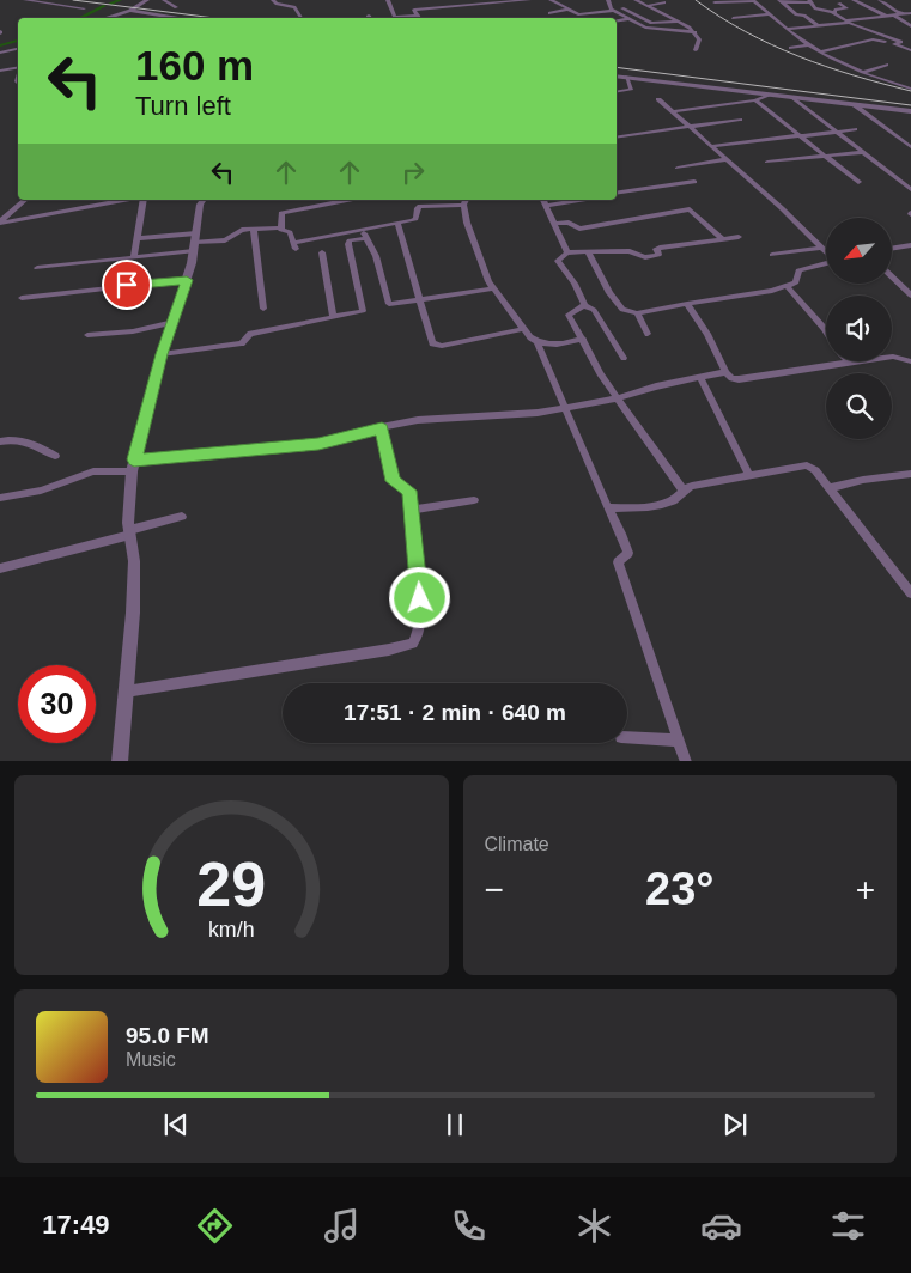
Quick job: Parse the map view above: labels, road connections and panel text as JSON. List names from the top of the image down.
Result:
{
  "north": "bottom left",
  "page": {
    "turn": ["160 m", "Turn left"],
    "limit": "30",
    "trip": "17:51 · 2 min · 640 m",
    "tile": "Climate",
    "heat": ["−", "23°", "+"],
    "song": ["95.0 FM", "Music"],
    "tabs": "17:49",
    "gauge": ["29", "km/h"]
  }
}
